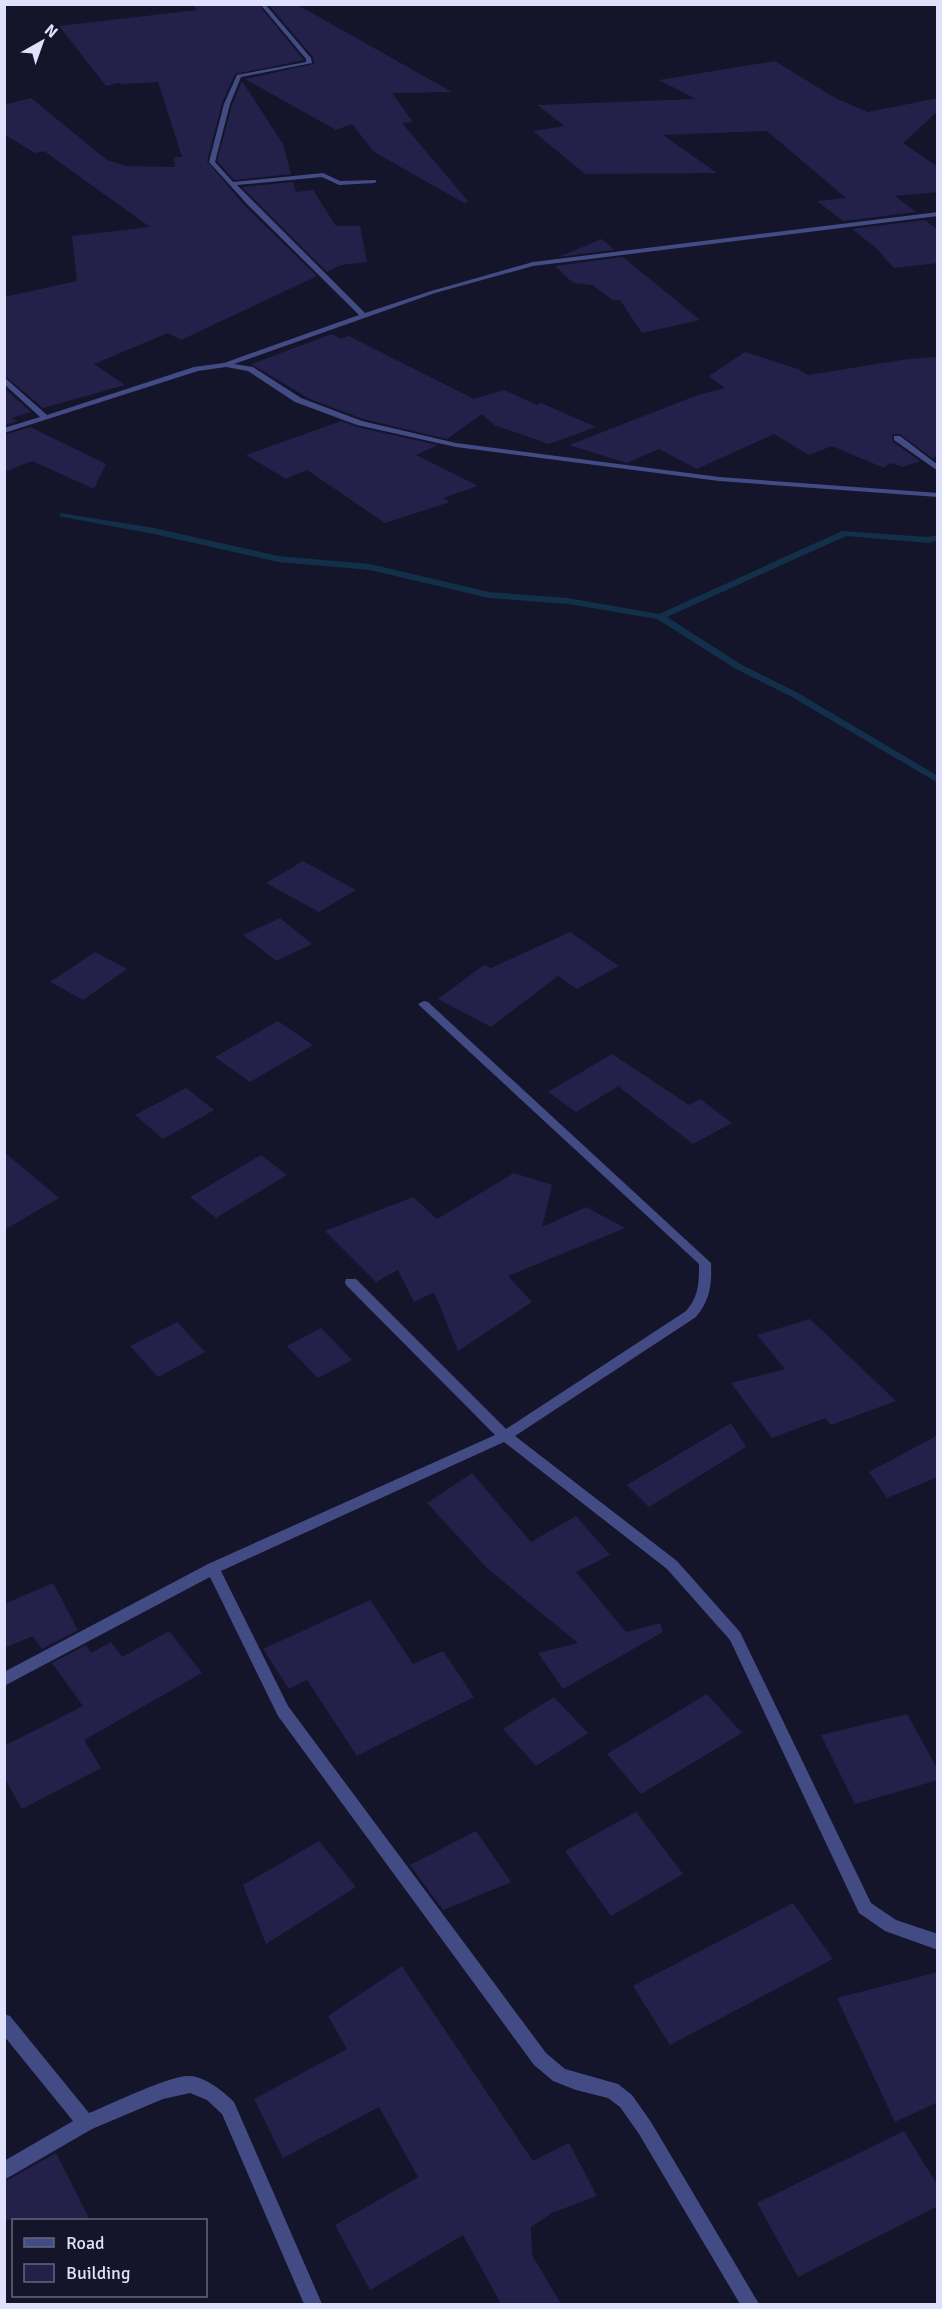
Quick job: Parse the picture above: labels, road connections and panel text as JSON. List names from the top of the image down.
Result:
{
  "legend": ["Road", "Building"],
  "north": "top right"
}
